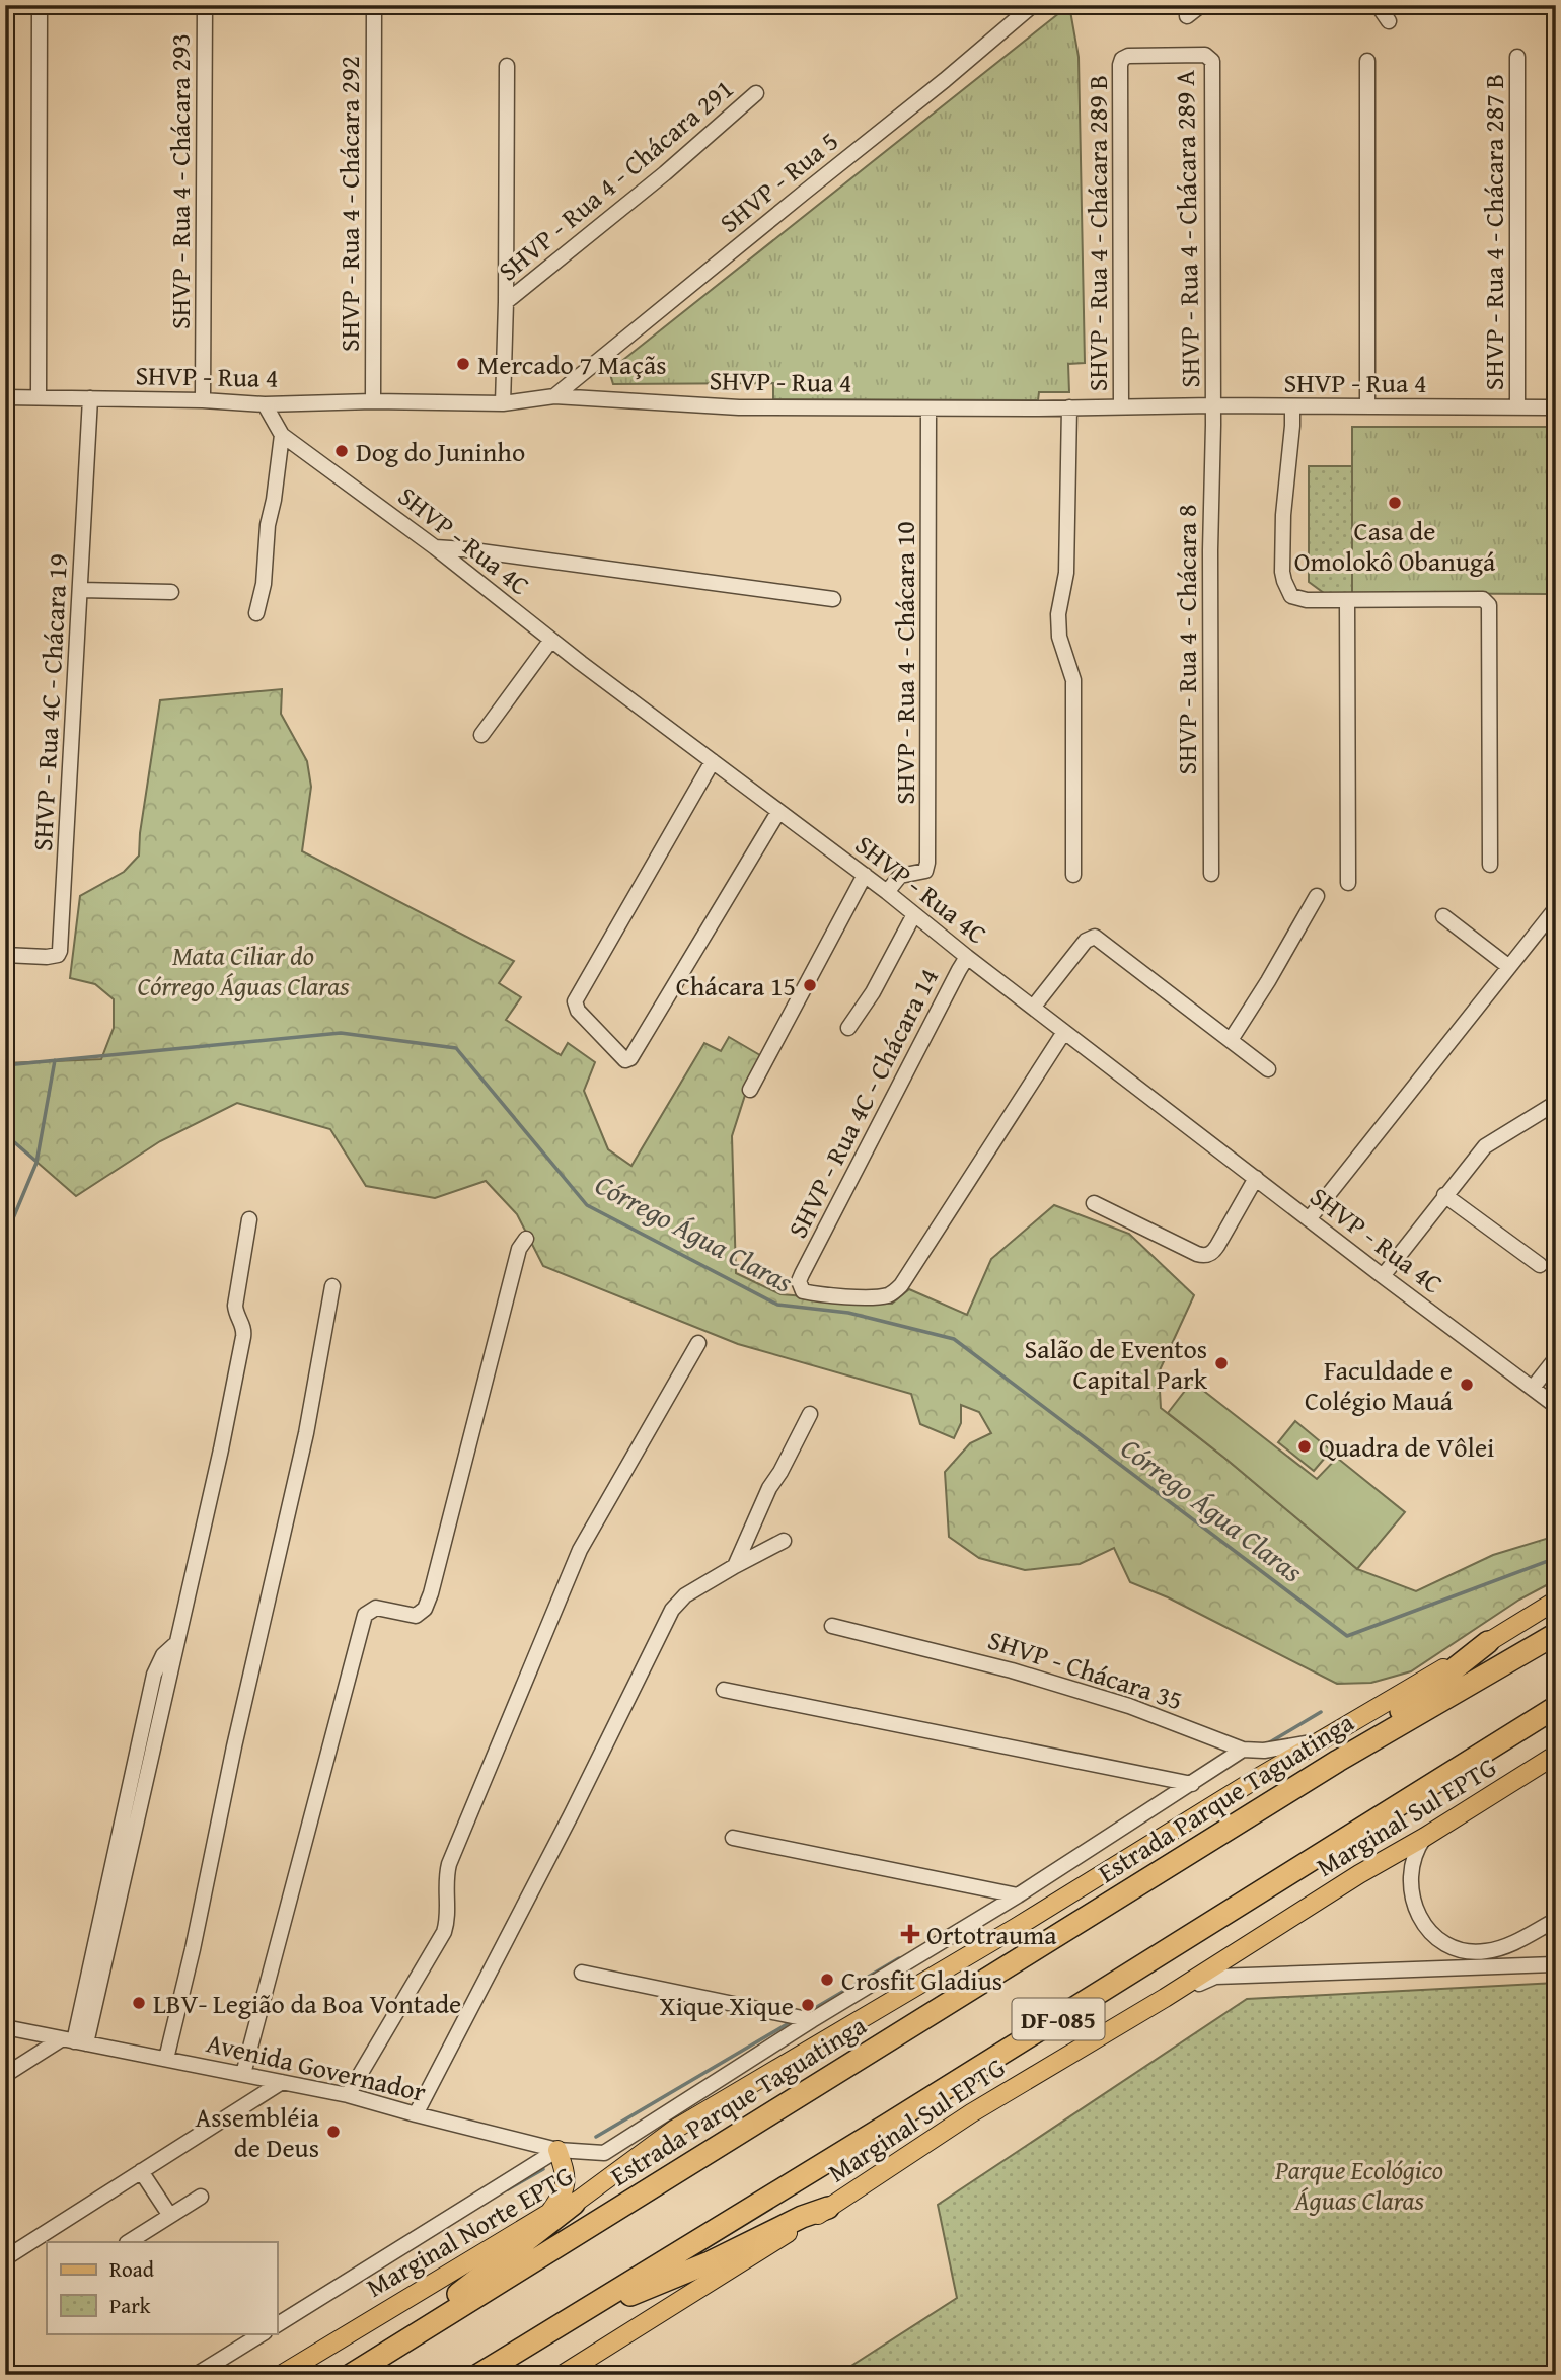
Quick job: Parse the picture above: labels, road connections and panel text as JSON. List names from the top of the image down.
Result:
{
  "streets": {
    "highway": ["Estrada Parque Taguatinga", "DF-085"],
    "main road": ["Marginal Sul EPTG", "Marginal Norte EPTG"],
    "street": [
      "SHVP - Rua 4 - Chácara 291",
      "SHVP - Rua 4 - Chácara 293",
      "SHVP - Rua 5",
      "SHVP - Rua 4 - Chácara 292",
      "SHVP - Rua 4 - Chácara 289 A",
      "SHVP - Rua 4 - Chácara 287 B",
      "SHVP - Rua 4 - Chácara 289 B",
      "SHVP - Rua 4",
      "SHVP - Rua 4C",
      "SHVP - Rua 4 - Chácara 8",
      "SHVP - Rua 4 - Chácara 10",
      "SHVP - Rua 4C - Chácara 19",
      "SHVP - Rua 4C - Chácara 14",
      "SHVP - Chácara 35",
      "Avenida Governador"
    ]
  },
  "crossings": [
    ["SHVP - Rua 4 - Chácara 291", "SHVP - Rua 4"],
    ["SHVP - Rua 4 - Chácara 293", "SHVP - Rua 4"],
    ["SHVP - Rua 5", "SHVP - Rua 4"],
    ["SHVP - Rua 4 - Chácara 292", "SHVP - Rua 4"],
    ["SHVP - Rua 4 - Chácara 289 A", "SHVP - Rua 4 - Chácara 289 B"],
    ["SHVP - Rua 4 - Chácara 289 A", "SHVP - Rua 4"],
    ["SHVP - Rua 4 - Chácara 289 A", "SHVP - Rua 4 - Chácara 8"],
    ["SHVP - Rua 4 - Chácara 287 B", "SHVP - Rua 4"],
    ["SHVP - Rua 4 - Chácara 289 B", "SHVP - Rua 4"],
    ["SHVP - Rua 4", "SHVP - Rua 4C"],
    ["SHVP - Rua 4", "SHVP - Rua 4 - Chácara 8"],
    ["SHVP - Rua 4", "SHVP - Rua 4 - Chácara 10"],
    ["SHVP - Rua 4", "SHVP - Rua 4C - Chácara 19"],
    ["SHVP - Rua 4C", "SHVP - Rua 4 - Chácara 10"],
    ["SHVP - Rua 4C", "SHVP - Rua 4C - Chácara 14"],
    ["SHVP - Chácara 35", "Marginal Norte EPTG"]
  ],
  "water": ["Córrego Água Claras"],
  "parks": ["Mata Ciliar do Córrego Águas Claras", "Parque Ecológico Águas Claras"],
  "places": {
    "other": [
      "Mercado 7 Maçãs",
      "Dog do Juninho",
      "Casa de Omolokô Obanugá",
      "Chácara 15",
      "Salão de Eventos Capital Park",
      "Faculdade e Colégio Mauá",
      "Quadra de Vôlei",
      "Crosfit Gladius",
      "LBV- Legião da Boa Vontade",
      "Xique Xique",
      "Assembléia de Deus"
    ],
    "health": ["Ortotrauma"]
  },
  "legend": ["Road", "Park"]
}
